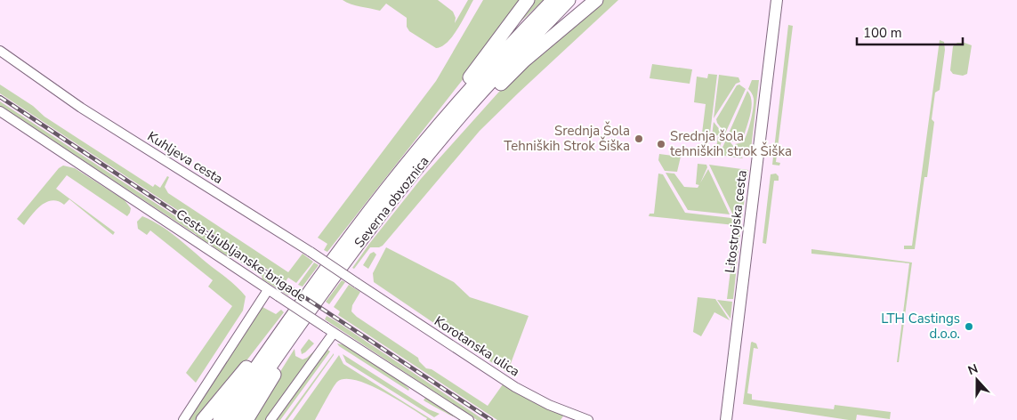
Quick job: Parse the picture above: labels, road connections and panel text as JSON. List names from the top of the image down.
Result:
{
  "streets": {
    "highway": ["Severna obvoznica"],
    "main road": ["Litostrojska cesta"],
    "street": ["Kuhljeva cesta", "Cesta Ljubljanske brigade", "Korotanska ulica"]
  },
  "crossings": [
    ["Kuhljeva cesta", "Korotanska ulica"]
  ],
  "places": ["Srednja Šola Tehniških Strok Šiška", "Srednja šola tehniških strok Šiška", "LTH Castings d.o.o."],
  "scale_bar": "100 m",
  "north": "top"
}
